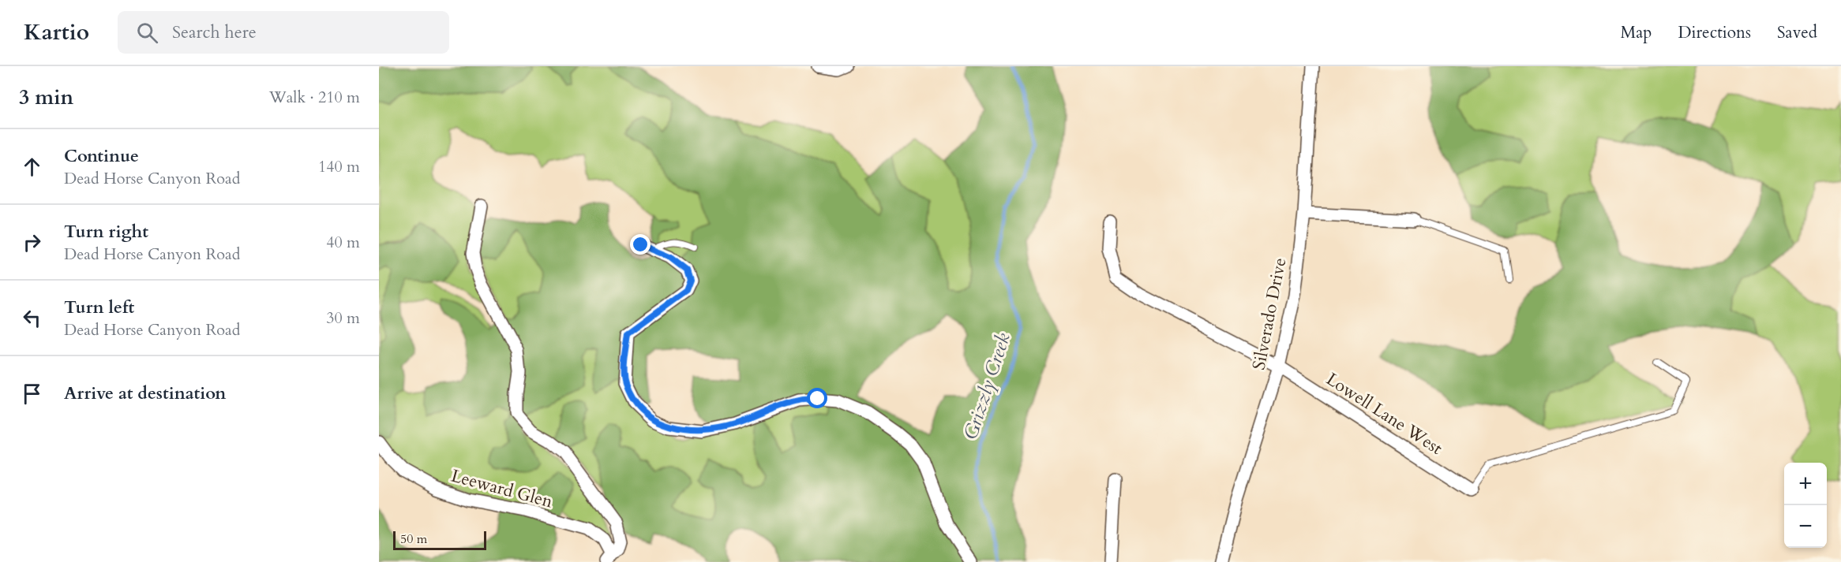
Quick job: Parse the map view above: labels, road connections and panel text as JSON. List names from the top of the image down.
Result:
{
  "streets": {
    "street": ["Silverado Drive", "Lowell Lane West", "Leeward Glen"]
  },
  "crossings": [
    ["Silverado Drive", "Lowell Lane West"]
  ],
  "water": ["Grizzly Creek"],
  "scale_bar": "50 m",
  "page": {
    "header": "Kartio",
    "search": "Search here",
    "nav": ["Map", "Directions", "Saved"],
    "heading": ["3 min", "Walk · 210 m"],
    "list": [
      ["Continue", "Dead Horse Canyon Road", "140 m"],
      ["Turn right", "Dead Horse Canyon Road", "40 m"],
      ["Turn left", "Dead Horse Canyon Road", "30 m"],
      "Arrive at destination"
    ],
    "map_buttons": ["+", "−"],
    "scale": "50 m"
  }
}
